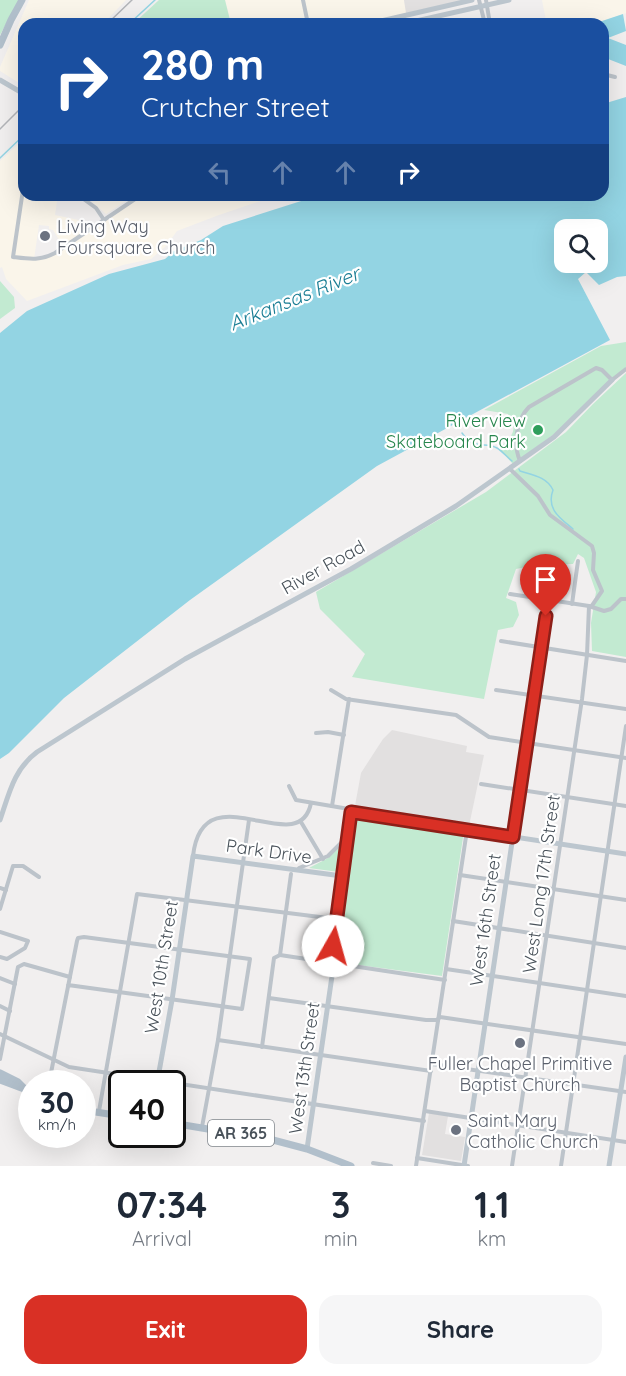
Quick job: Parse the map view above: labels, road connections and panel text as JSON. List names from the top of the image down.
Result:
{
  "streets": {
    "main road": ["AR 365"],
    "street": [
      "River Road",
      "Park Drive",
      "West Long 17th Street",
      "West 16th Street",
      "West 10th Street",
      "West 13th Street"
    ]
  },
  "crossings": [
    ["River Road", "West Long 17th Street"],
    ["Park Drive", "West 10th Street"],
    ["Park Drive", "West 13th Street"],
    ["West 13th Street", "AR 365"]
  ],
  "water": ["Arkansas River"],
  "places": [
    "Living Way Foursquare Church",
    "Riverview Skateboard Park",
    "Fuller Chapel Primitive Baptist Church",
    "Saint Mary Catholic Church"
  ],
  "page": {
    "turn": ["280 m", "Crutcher Street"],
    "speed": "30 km/h",
    "limit": "40",
    "eta": [
      "07:34",
      "Arrival",
      "3",
      "min",
      "1.1",
      "km"
    ],
    "buttons": ["Exit", "Share"]
  }
}
